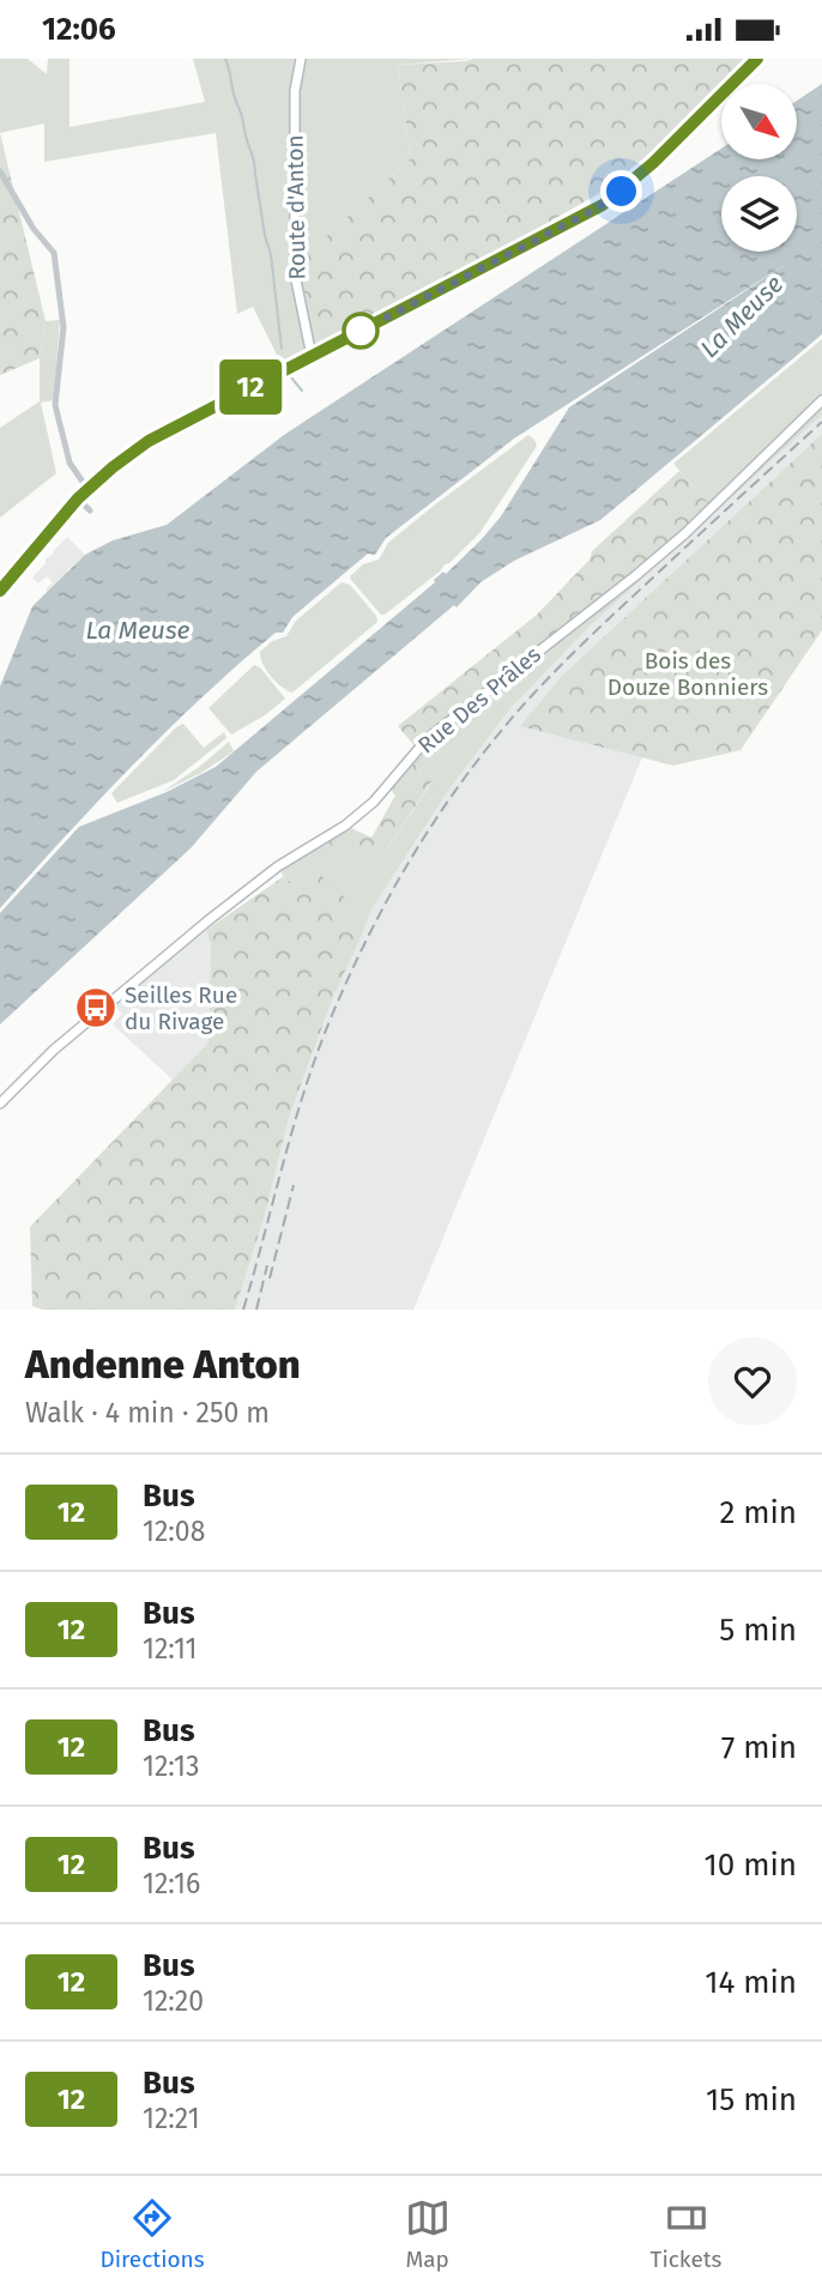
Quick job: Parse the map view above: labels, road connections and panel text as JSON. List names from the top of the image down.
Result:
{
  "streets": {
    "street": ["Route d'Anton", "Rue Des Prâles"]
  },
  "water": ["La Meuse"],
  "parks": ["Bois des Douze Bonniers"],
  "places": {
    "bus stop": ["Seilles Rue du Rivage"]
  },
  "lines": ["bus line 12"],
  "north": "bottom right",
  "page": {
    "status": "12:06",
    "on_map": "12",
    "heading": ["Andenne Anton", "Walk · 4 min · 250 m"],
    "list": [
      {
        "mark": "12",
        "name": "Bus",
        "note": "12:08",
        "value": "2 min"
      },
      {
        "mark": "12",
        "name": "Bus",
        "note": "12:11",
        "value": "5 min"
      },
      {
        "mark": "12",
        "name": "Bus",
        "note": "12:13",
        "value": "7 min"
      },
      {
        "mark": "12",
        "name": "Bus",
        "note": "12:16",
        "value": "10 min"
      },
      {
        "mark": "12",
        "name": "Bus",
        "note": "12:20",
        "value": "14 min"
      },
      {
        "mark": "12",
        "name": "Bus",
        "note": "12:21",
        "value": "15 min"
      }
    ],
    "tabs": ["Directions", "Map", "Tickets"]
  }
}
